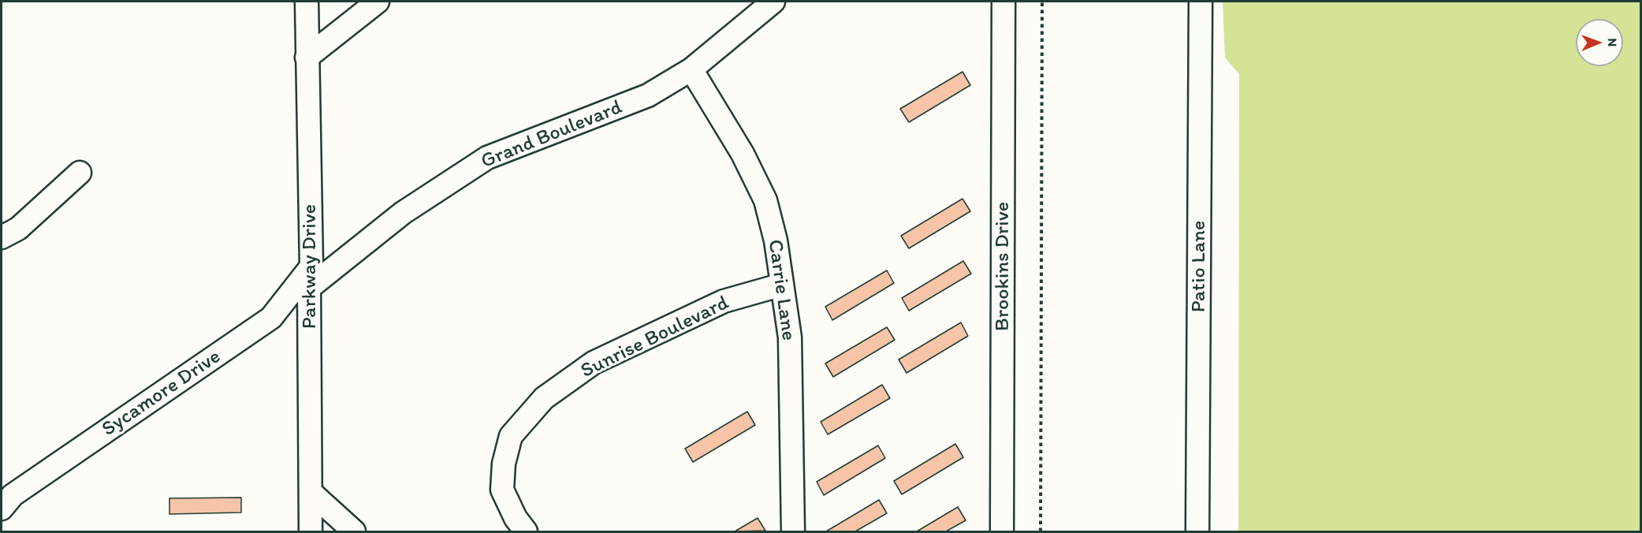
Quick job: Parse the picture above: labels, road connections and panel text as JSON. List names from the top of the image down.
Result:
{
  "streets": {
    "street": [
      "Grand Boulevard",
      "Parkway Drive",
      "Brookins Drive",
      "Patio Lane",
      "Carrie Lane",
      "Sunrise Boulevard",
      "Sycamore Drive"
    ]
  },
  "crossings": [
    ["Grand Boulevard", "Parkway Drive"],
    ["Grand Boulevard", "Carrie Lane"],
    ["Grand Boulevard", "Sycamore Drive"],
    ["Parkway Drive", "Sycamore Drive"],
    ["Carrie Lane", "Sunrise Boulevard"]
  ],
  "north": "right"
}
